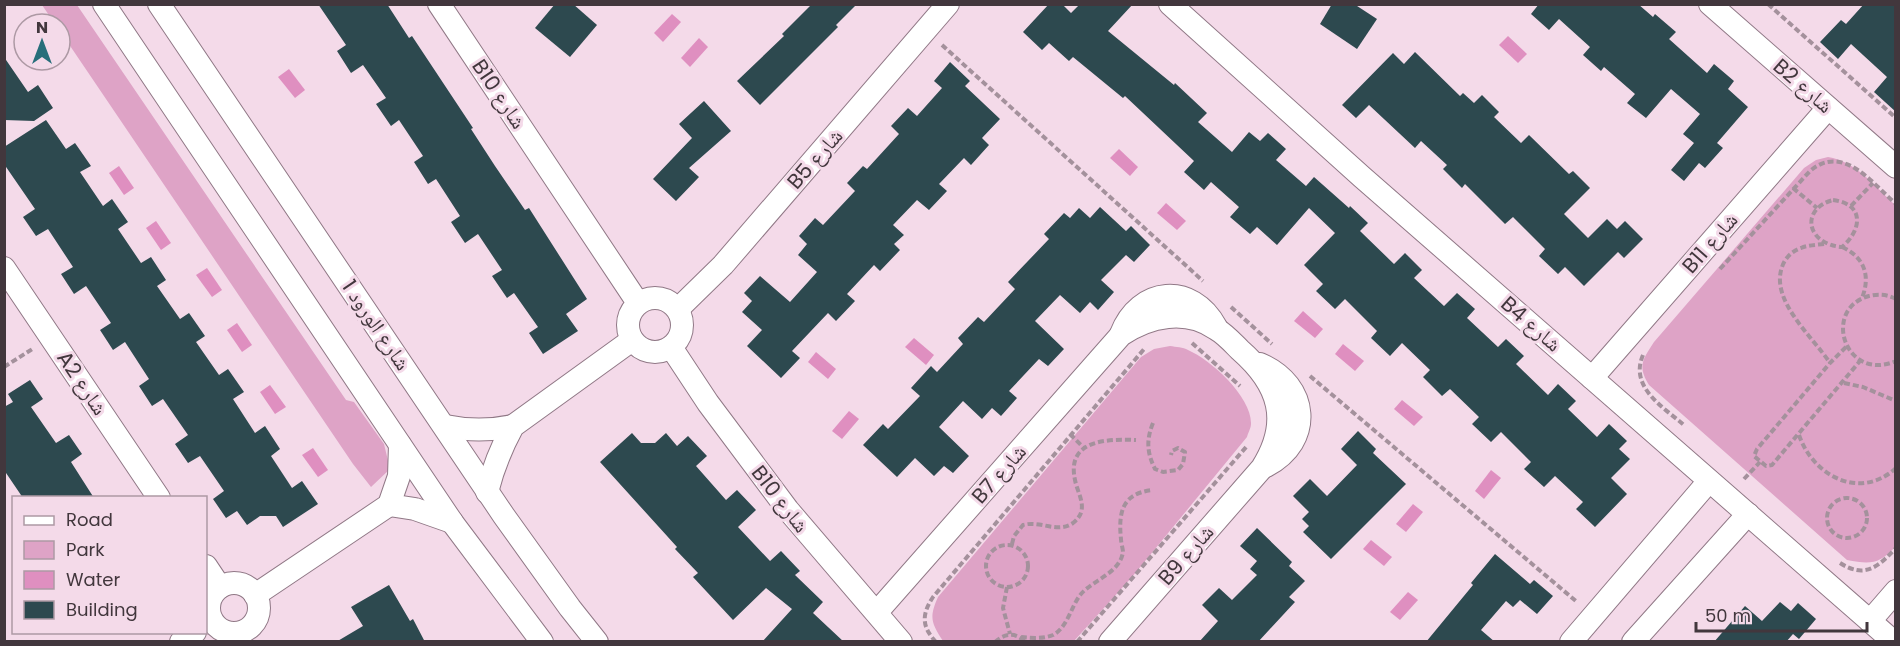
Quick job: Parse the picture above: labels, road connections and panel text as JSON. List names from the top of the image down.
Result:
{
  "streets": {
    "street": [
      "B2 شارع",
      "B10 شارع",
      "B5 شارع",
      "B11 شارع",
      "B4 شارع",
      "شارع الورود 1",
      "A2 شارع",
      "B7 شارع",
      "B9 شارع"
    ]
  },
  "crossings": [
    ["B2 شارع", "B11 شارع"],
    ["B10 شارع", "B5 شارع"],
    ["B10 شارع", "B7 شارع"],
    ["B11 شارع", "B4 شارع"],
    ["B7 شارع", "B9 شارع"]
  ],
  "legend": [
    "Road",
    "Park",
    "Water",
    "Building"
  ],
  "scale_bar": "50 m",
  "north": "top"
}
